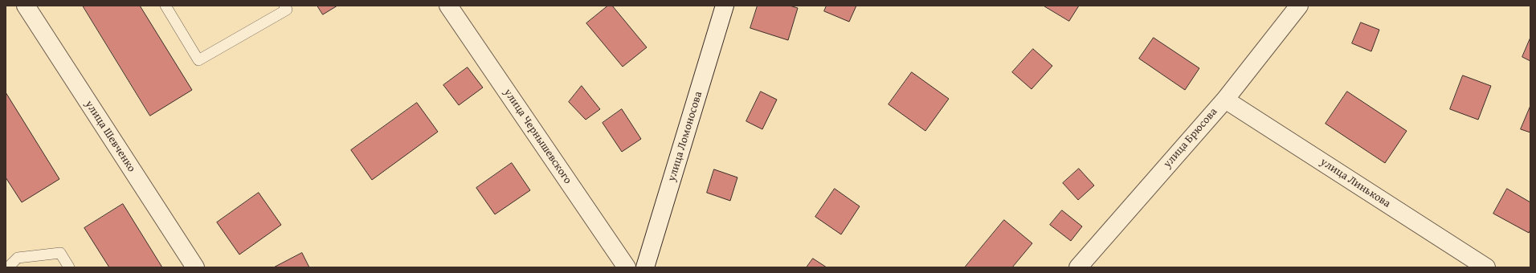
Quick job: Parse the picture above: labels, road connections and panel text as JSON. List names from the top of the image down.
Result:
{
  "streets": {
    "street": [
      "улица Шевченко",
      "улица Чернышевского",
      "улица Ломоносова",
      "улица Брюсова",
      "улица Линькова"
    ]
  },
  "crossings": [
    ["улица Брюсова", "улица Линькова"]
  ]
}
